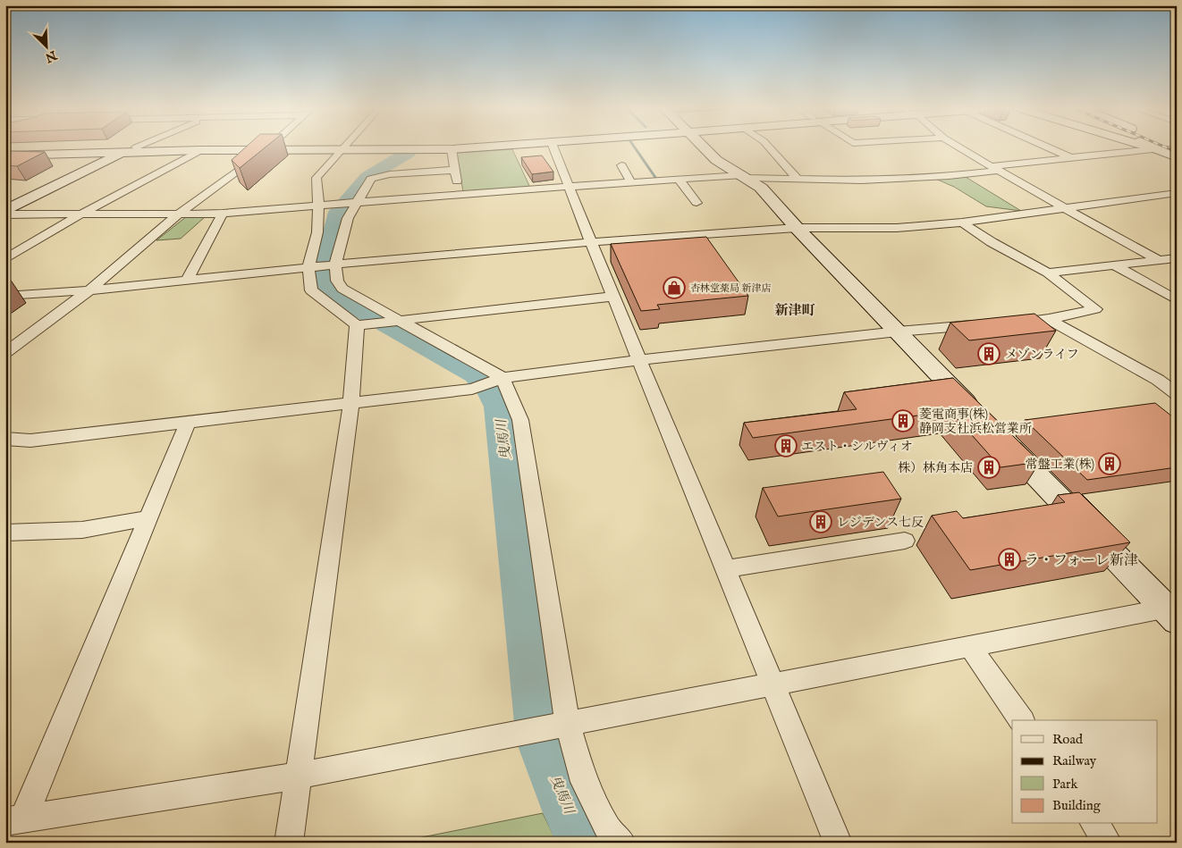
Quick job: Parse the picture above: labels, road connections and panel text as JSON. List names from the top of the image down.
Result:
{
  "districts": ["新津町"],
  "water": ["曳馬川"],
  "places": {
    "shop": ["杏林堂薬局 新津店"],
    "building": [
      "メゾンライフ",
      "菱電商事(株) 静岡支社浜松営業所",
      "エスト・シルヴィオ",
      "常盤工業(株)",
      "株）林角本店",
      "レジデンス七反",
      "ラ・フォーレ新津"
    ]
  },
  "legend": [
    "Road",
    "Railway",
    "Park",
    "Building"
  ],
  "north": "bottom right"
}
